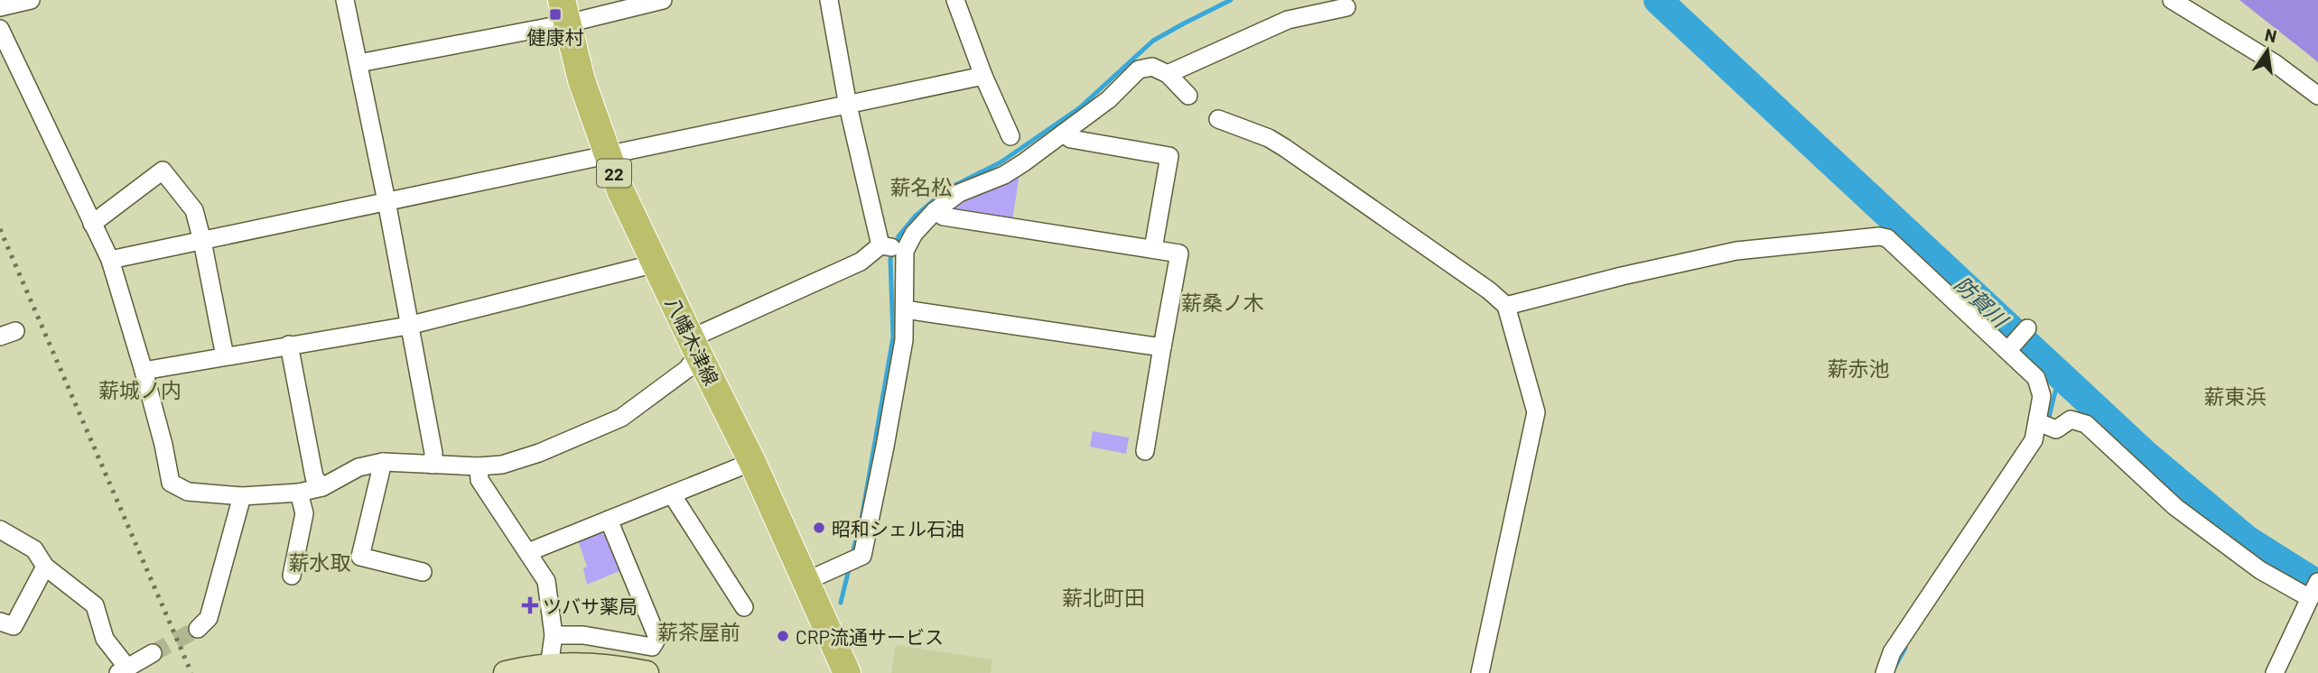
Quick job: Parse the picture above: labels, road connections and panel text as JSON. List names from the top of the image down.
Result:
{
  "streets": {
    "main road": ["22", "八幡木津線"]
  },
  "districts": [
    "薪名松",
    "薪桑ノ木",
    "薪赤池",
    "薪城ノ内",
    "薪東浜",
    "薪水取",
    "薪北町田",
    "薪茶屋前"
  ],
  "water": ["防賀川"],
  "places": {
    "transit": ["健康村"],
    "other": ["昭和シェル石油", "CRP流通サービス"],
    "health": ["ツバサ薬局"]
  },
  "north": "top"
}
